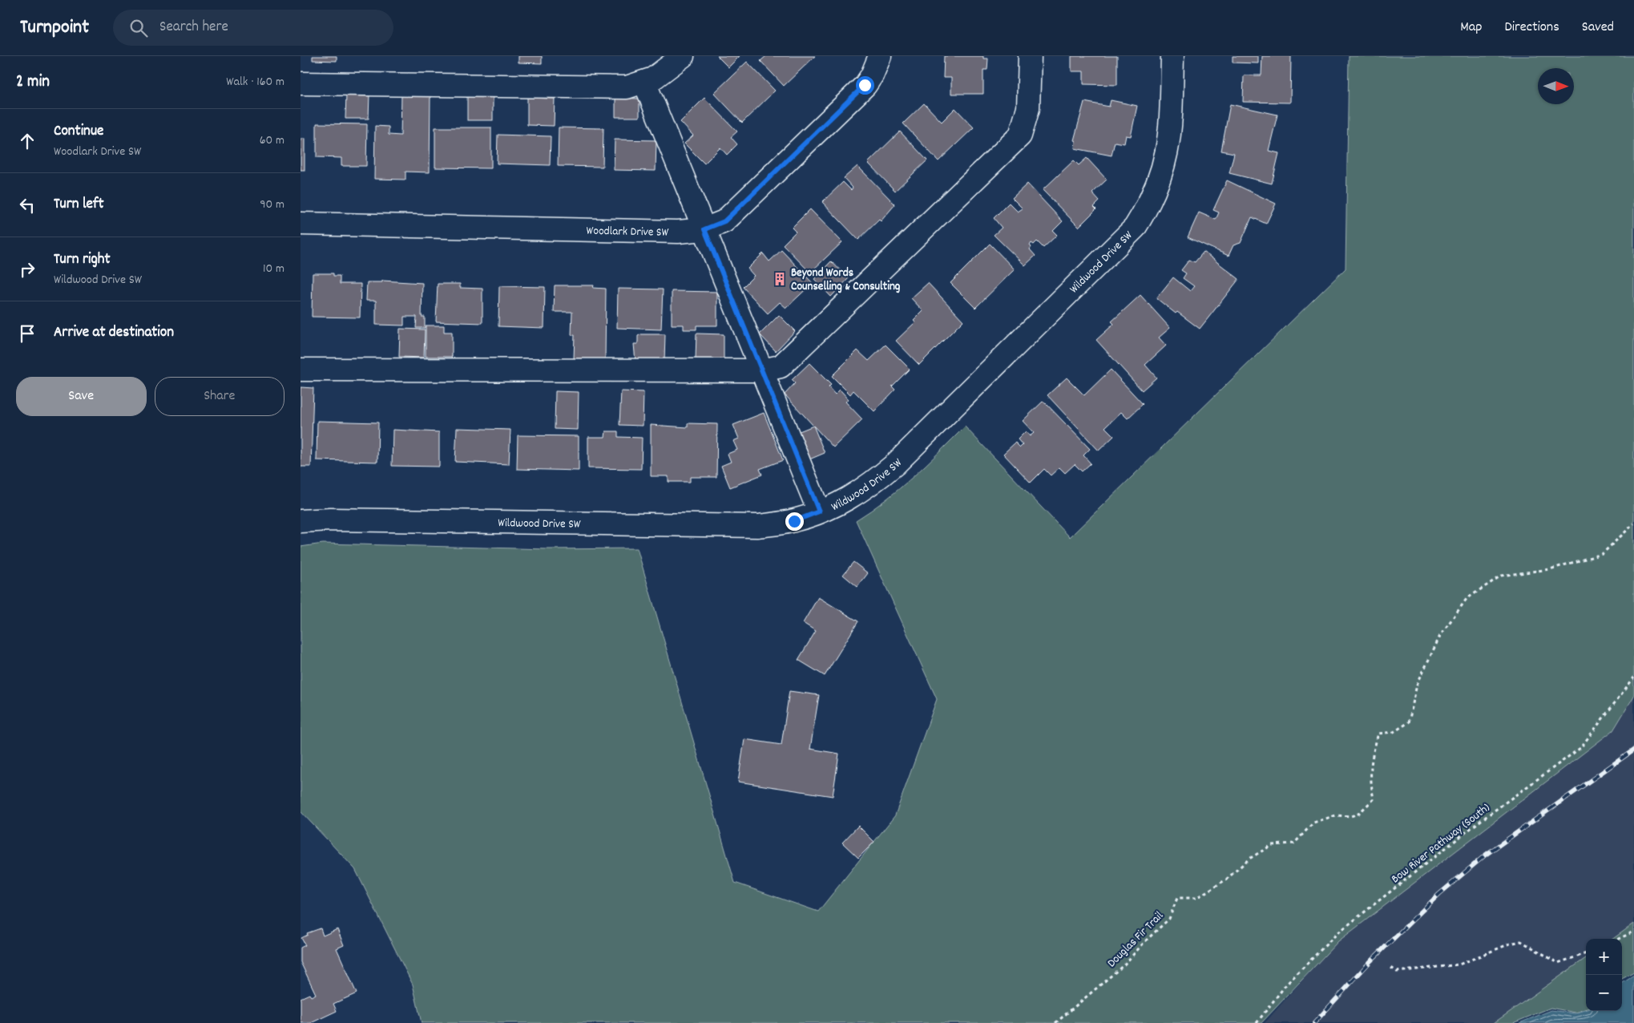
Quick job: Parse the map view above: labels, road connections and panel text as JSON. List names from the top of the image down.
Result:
{
  "streets": {
    "street": ["Woodlark Drive SW", "Wildwood Drive SW"],
    "path": ["Bow River Pathway (South)", "Douglas Fir Trail"]
  },
  "places": {
    "building": ["Beyond Words Counselling & Consulting"]
  },
  "north": "right",
  "page": {
    "header": "Turnpoint",
    "search": "Search here",
    "nav": ["Map", "Directions", "Saved"],
    "heading": ["2 min", "Walk · 160 m"],
    "list": [
      ["Continue", "Woodlark Drive SW", "60 m"],
      ["Turn left", "90 m"],
      ["Turn right", "Wildwood Drive SW", "10 m"],
      "Arrive at destination"
    ],
    "buttons": ["Save", "Share"],
    "map_buttons": ["+", "−"]
  }
}
